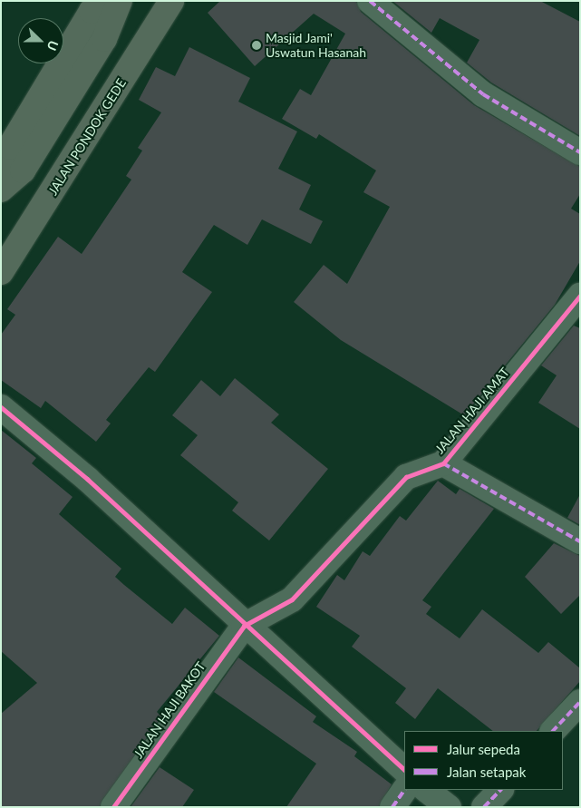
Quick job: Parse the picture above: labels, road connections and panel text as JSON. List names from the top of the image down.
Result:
{
  "streets": {
    "main road": ["JALAN PONDOK GEDE"],
    "street": ["JALAN HAJI AMAT", "JALAN HAJI BAKOT"]
  },
  "crossings": [
    ["JALAN HAJI AMAT", "JALAN HAJI BAKOT"]
  ],
  "places": ["Masjid Jami' Uswatun Hasanah"],
  "legend": ["Jalur sepeda", "Jalan setapak"],
  "north": "right"
}
